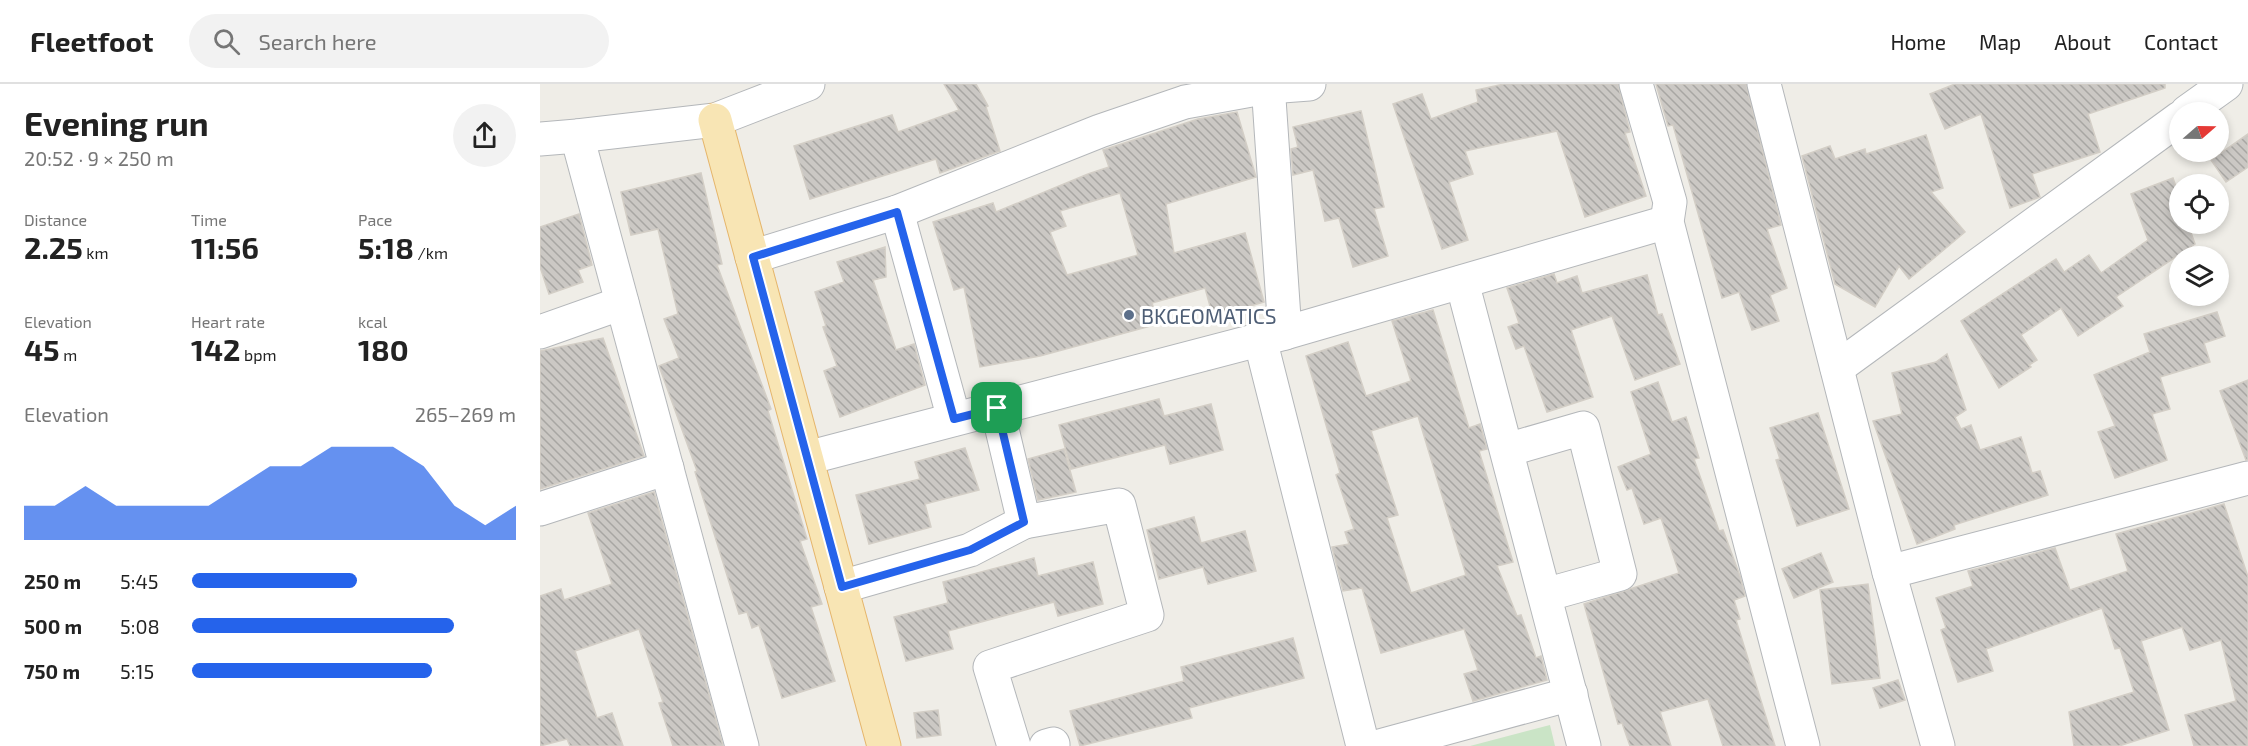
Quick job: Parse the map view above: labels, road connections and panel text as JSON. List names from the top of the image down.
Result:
{
  "places": ["BKGEOMATICS"],
  "north": "right",
  "page": {
    "header": "Fleetfoot",
    "search": "Search here",
    "nav": [
      "Home",
      "Map",
      "About",
      "Contact"
    ],
    "heading": ["Evening run", "20:52 · 9 × 250 m"],
    "stats": [
      ["Distance", "2.25 km"],
      ["Time", "11:56"],
      ["Pace", "5:18 /km"],
      ["Elevation", "45 m"],
      ["Heart rate", "142 bpm"],
      ["kcal", "180"]
    ],
    "chart": ["Elevation", "265–269 m"],
    "list": [
      {
        "name": "250 m",
        "note": "5:45"
      },
      {
        "name": "500 m",
        "note": "5:08"
      },
      {
        "name": "750 m",
        "note": "5:15"
      }
    ]
  }
}
